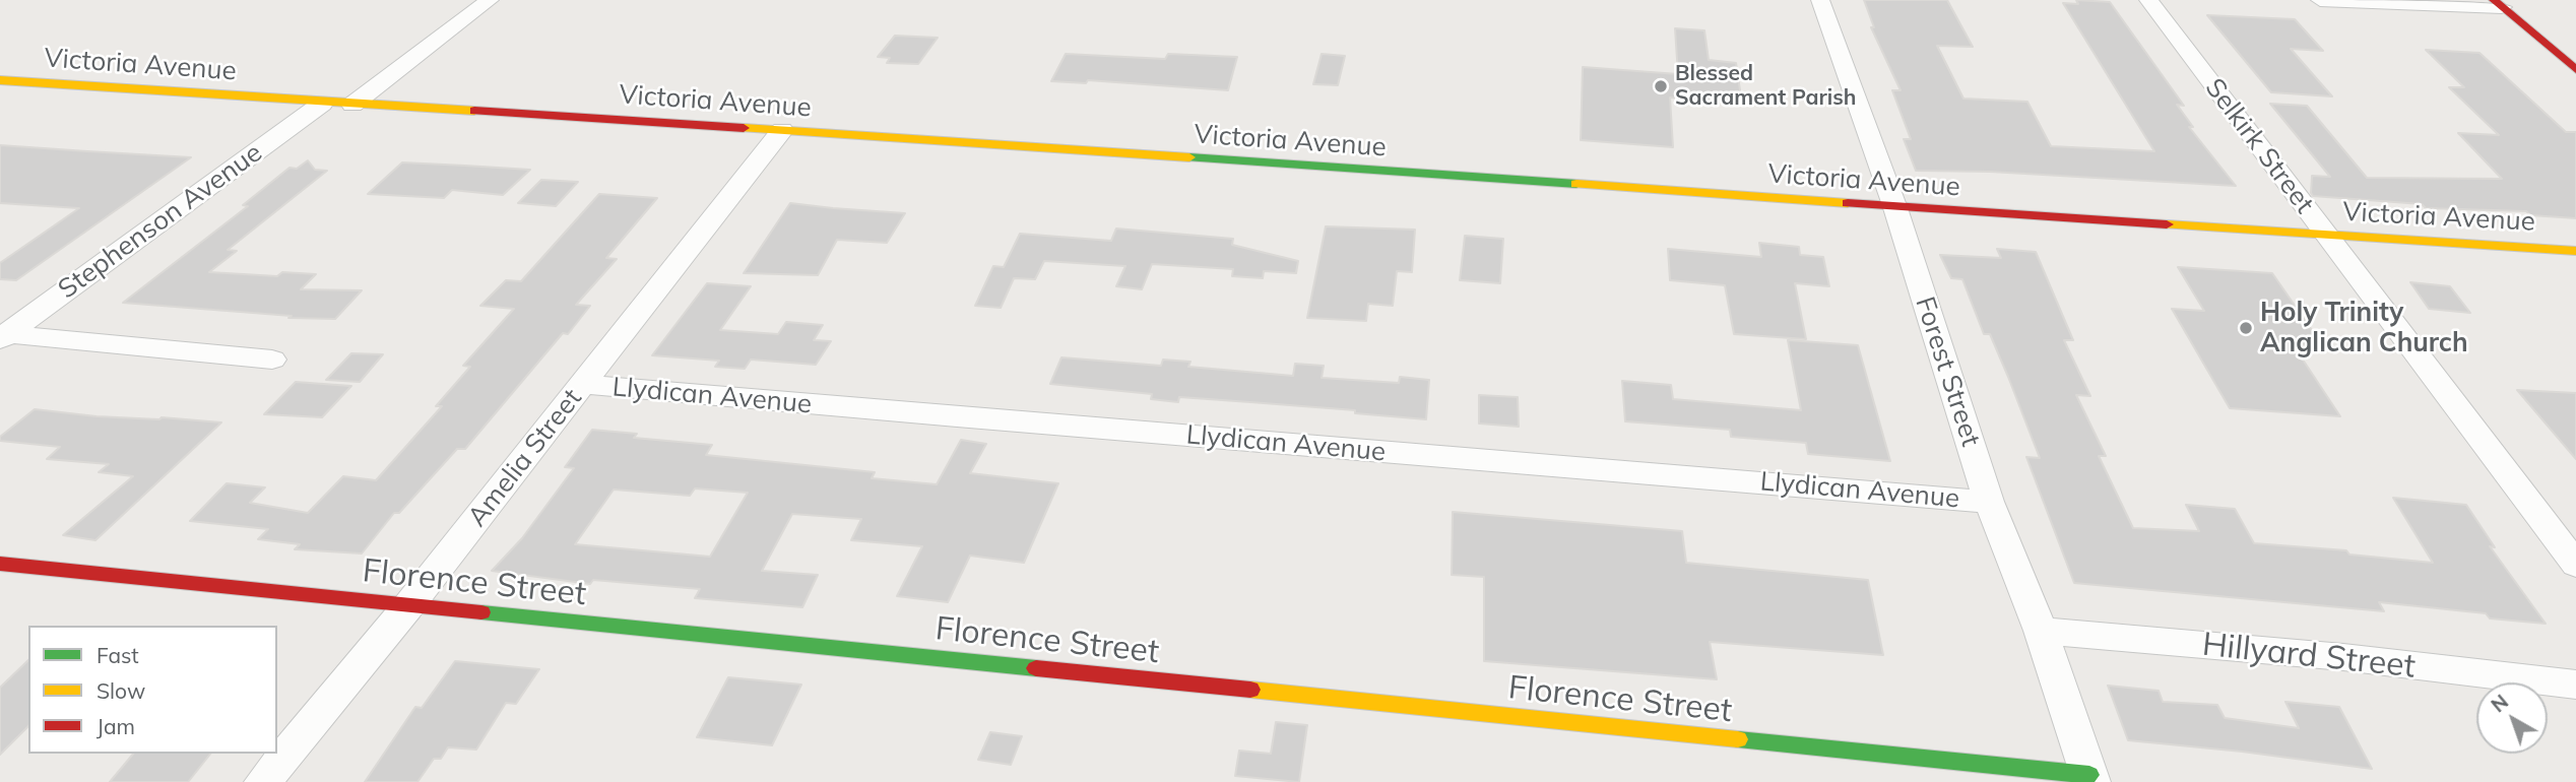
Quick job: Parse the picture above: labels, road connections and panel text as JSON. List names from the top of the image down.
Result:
{
  "streets": {
    "street": [
      "Victoria Avenue",
      "Selkirk Street",
      "Stephenson Avenue",
      "Forest Street",
      "Llydican Avenue",
      "Amelia Street",
      "Florence Street",
      "Hillyard Street"
    ]
  },
  "crossings": [
    ["Victoria Avenue", "Selkirk Street"],
    ["Victoria Avenue", "Stephenson Avenue"],
    ["Victoria Avenue", "Forest Street"],
    ["Victoria Avenue", "Amelia Street"],
    ["Forest Street", "Llydican Avenue"],
    ["Forest Street", "Florence Street"],
    ["Forest Street", "Hillyard Street"],
    ["Llydican Avenue", "Amelia Street"],
    ["Amelia Street", "Florence Street"]
  ],
  "places": ["Blessed Sacrament Parish", "Holy Trinity Anglican Church"],
  "legend": ["Fast", "Slow", "Jam"],
  "north": "top left"
}
